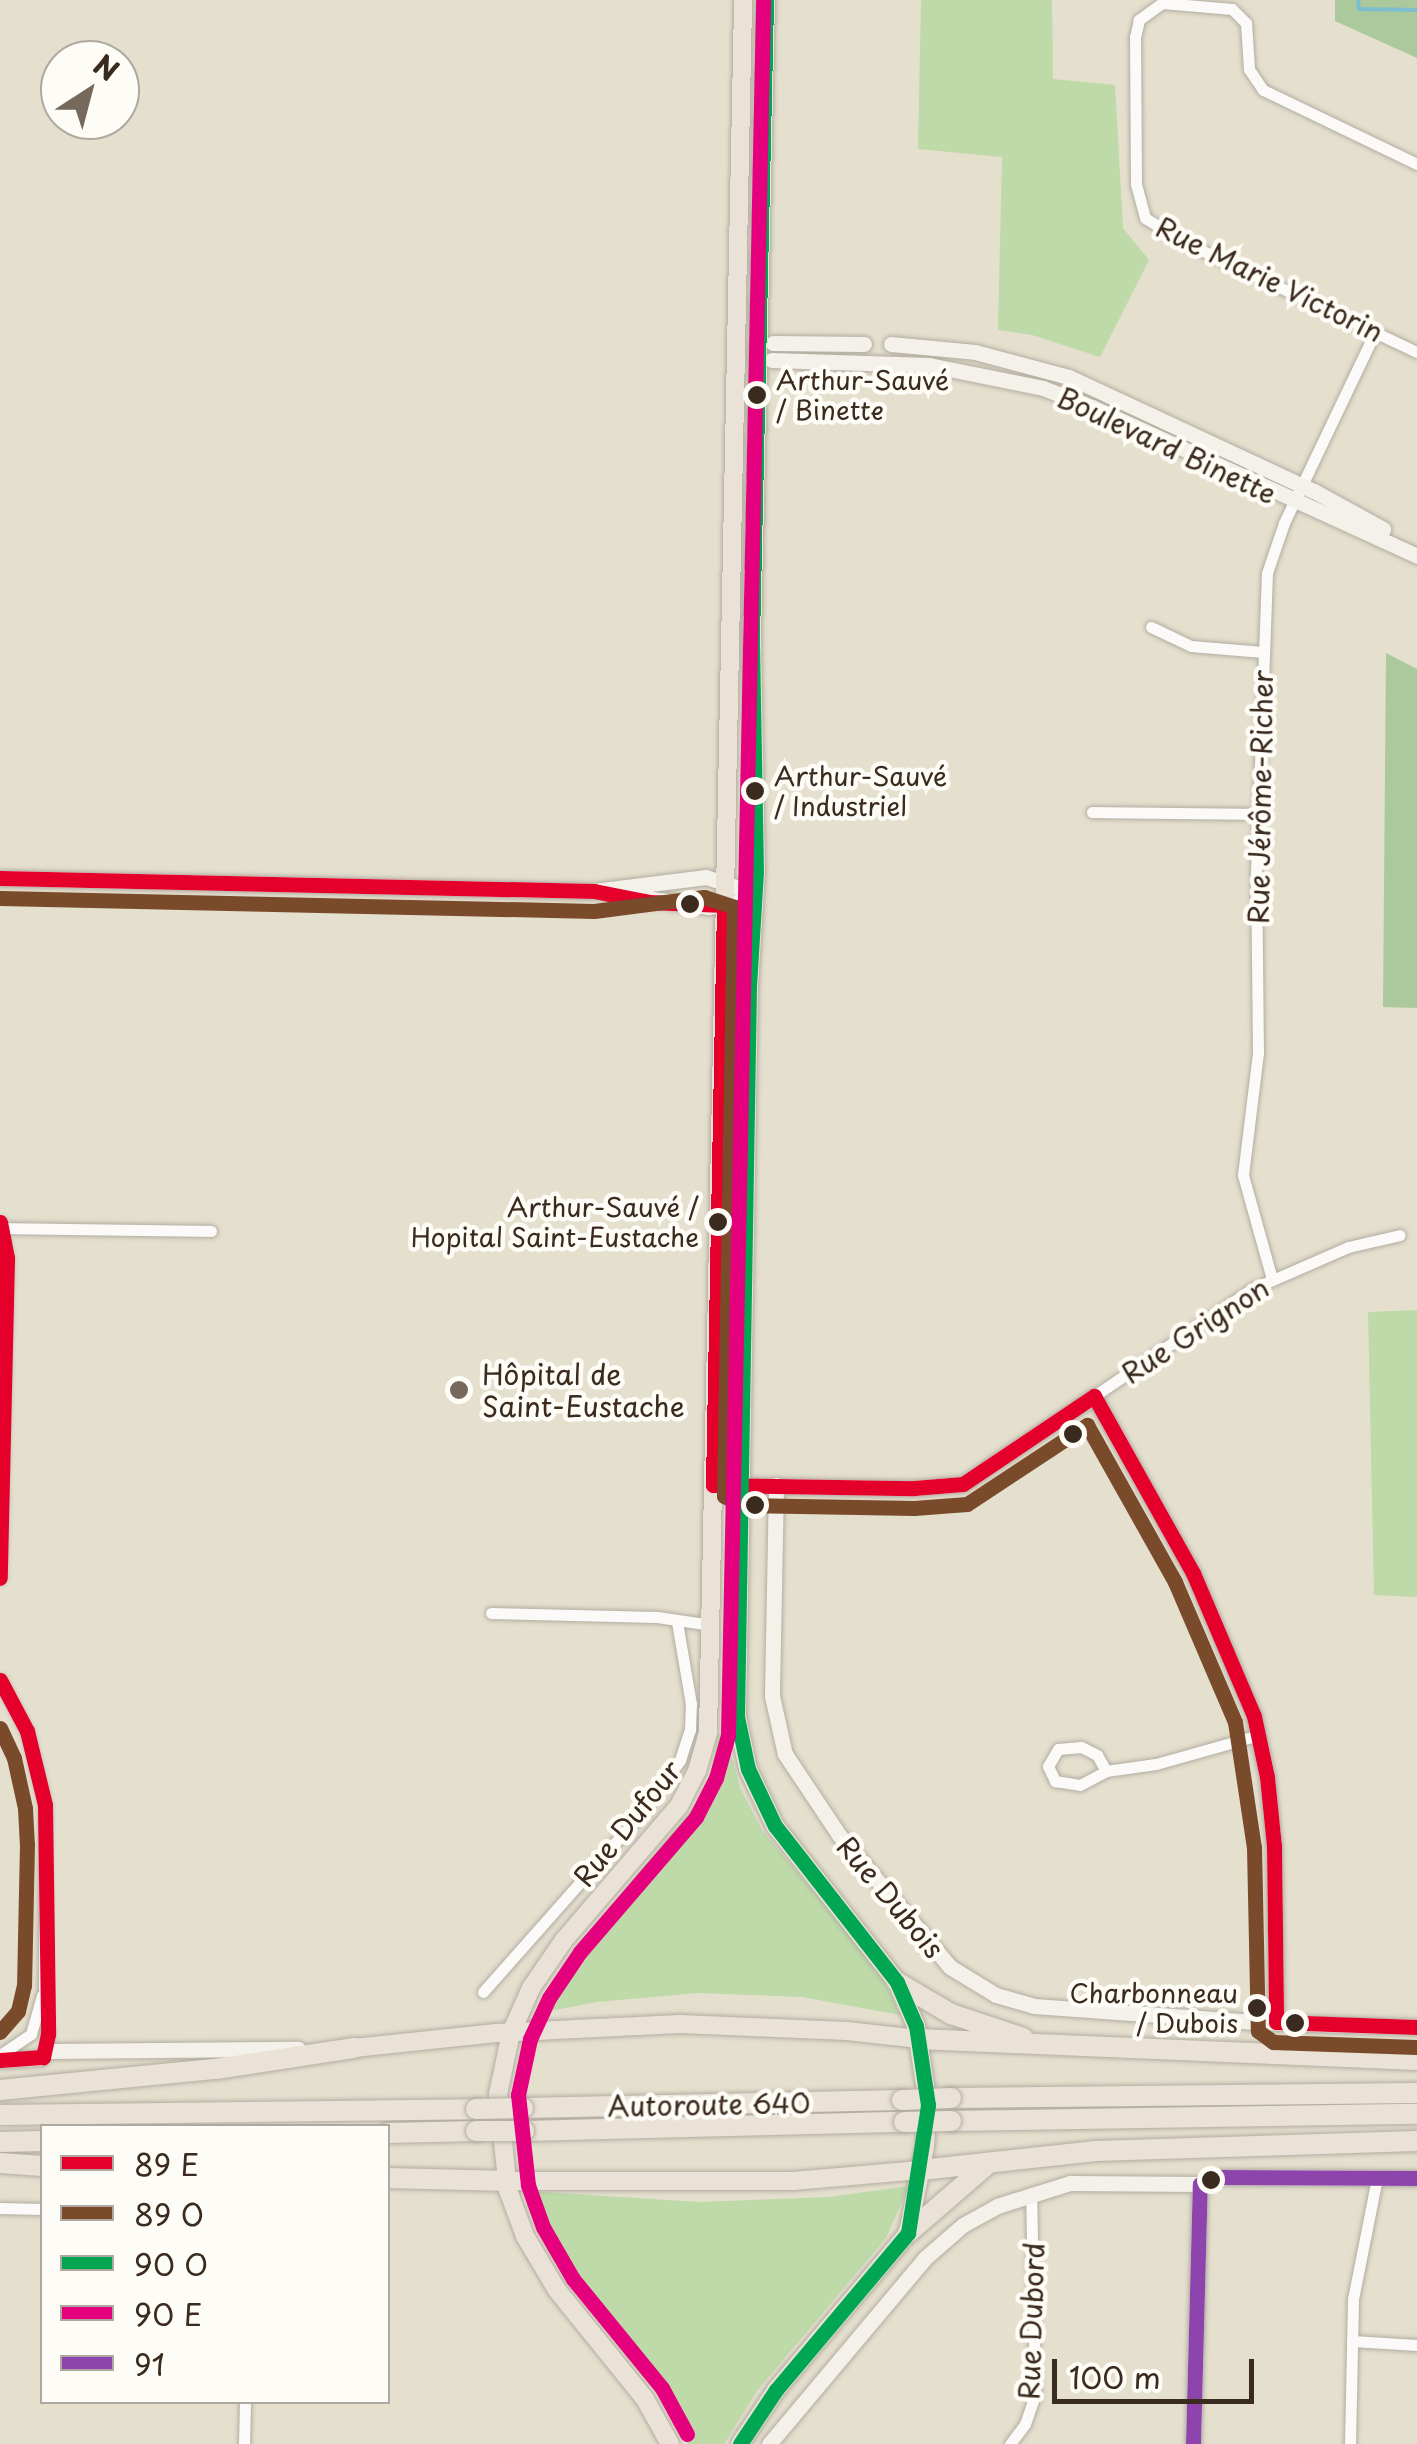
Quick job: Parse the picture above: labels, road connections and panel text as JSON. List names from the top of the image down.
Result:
{
  "streets": {
    "highway": ["Autoroute 640"],
    "street": [
      "Rue Marie Victorin",
      "Boulevard Binette",
      "Rue Jérôme-Richer",
      "Rue Grignon",
      "Rue Dufour",
      "Rue Dubois",
      "Rue Dubord"
    ]
  },
  "crossings": [
    ["Rue Marie Victorin", "Rue Jérôme-Richer"],
    ["Boulevard Binette", "Rue Jérôme-Richer"],
    ["Rue Jérôme-Richer", "Rue Grignon"],
    ["Rue Grignon", "Rue Dubois"]
  ],
  "places": [
    "Arthur-Sauvé / Binette",
    "Arthur-Sauvé / Industriel",
    "Arthur-Sauvé / Hopital Saint-Eustache",
    "Hôpital de Saint-Eustache",
    "Charbonneau / Dubois"
  ],
  "lines": ["transit line 91"],
  "legend": [
    "89 E",
    "89 O",
    "90 O",
    "90 E",
    "91"
  ],
  "scale_bar": "100 m",
  "north": "top right"
}
